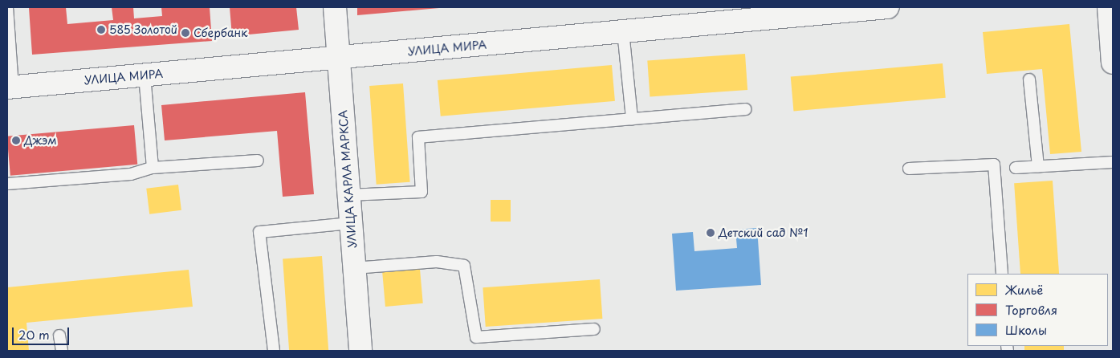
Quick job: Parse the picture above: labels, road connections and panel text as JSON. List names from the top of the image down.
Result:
{
  "streets": {
    "main road": ["УЛИЦА МИРА", "УЛИЦА КАРЛА МАРКСА"]
  },
  "crossings": [
    ["УЛИЦА МИРА", "УЛИЦА КАРЛА МАРКСА"]
  ],
  "places": [
    "585 Золотой",
    "Сбербанк",
    "Джэм",
    "Детский сад №1"
  ],
  "legend": ["Жильё", "Торговля", "Школы"],
  "scale_bar": "20 m"
}
